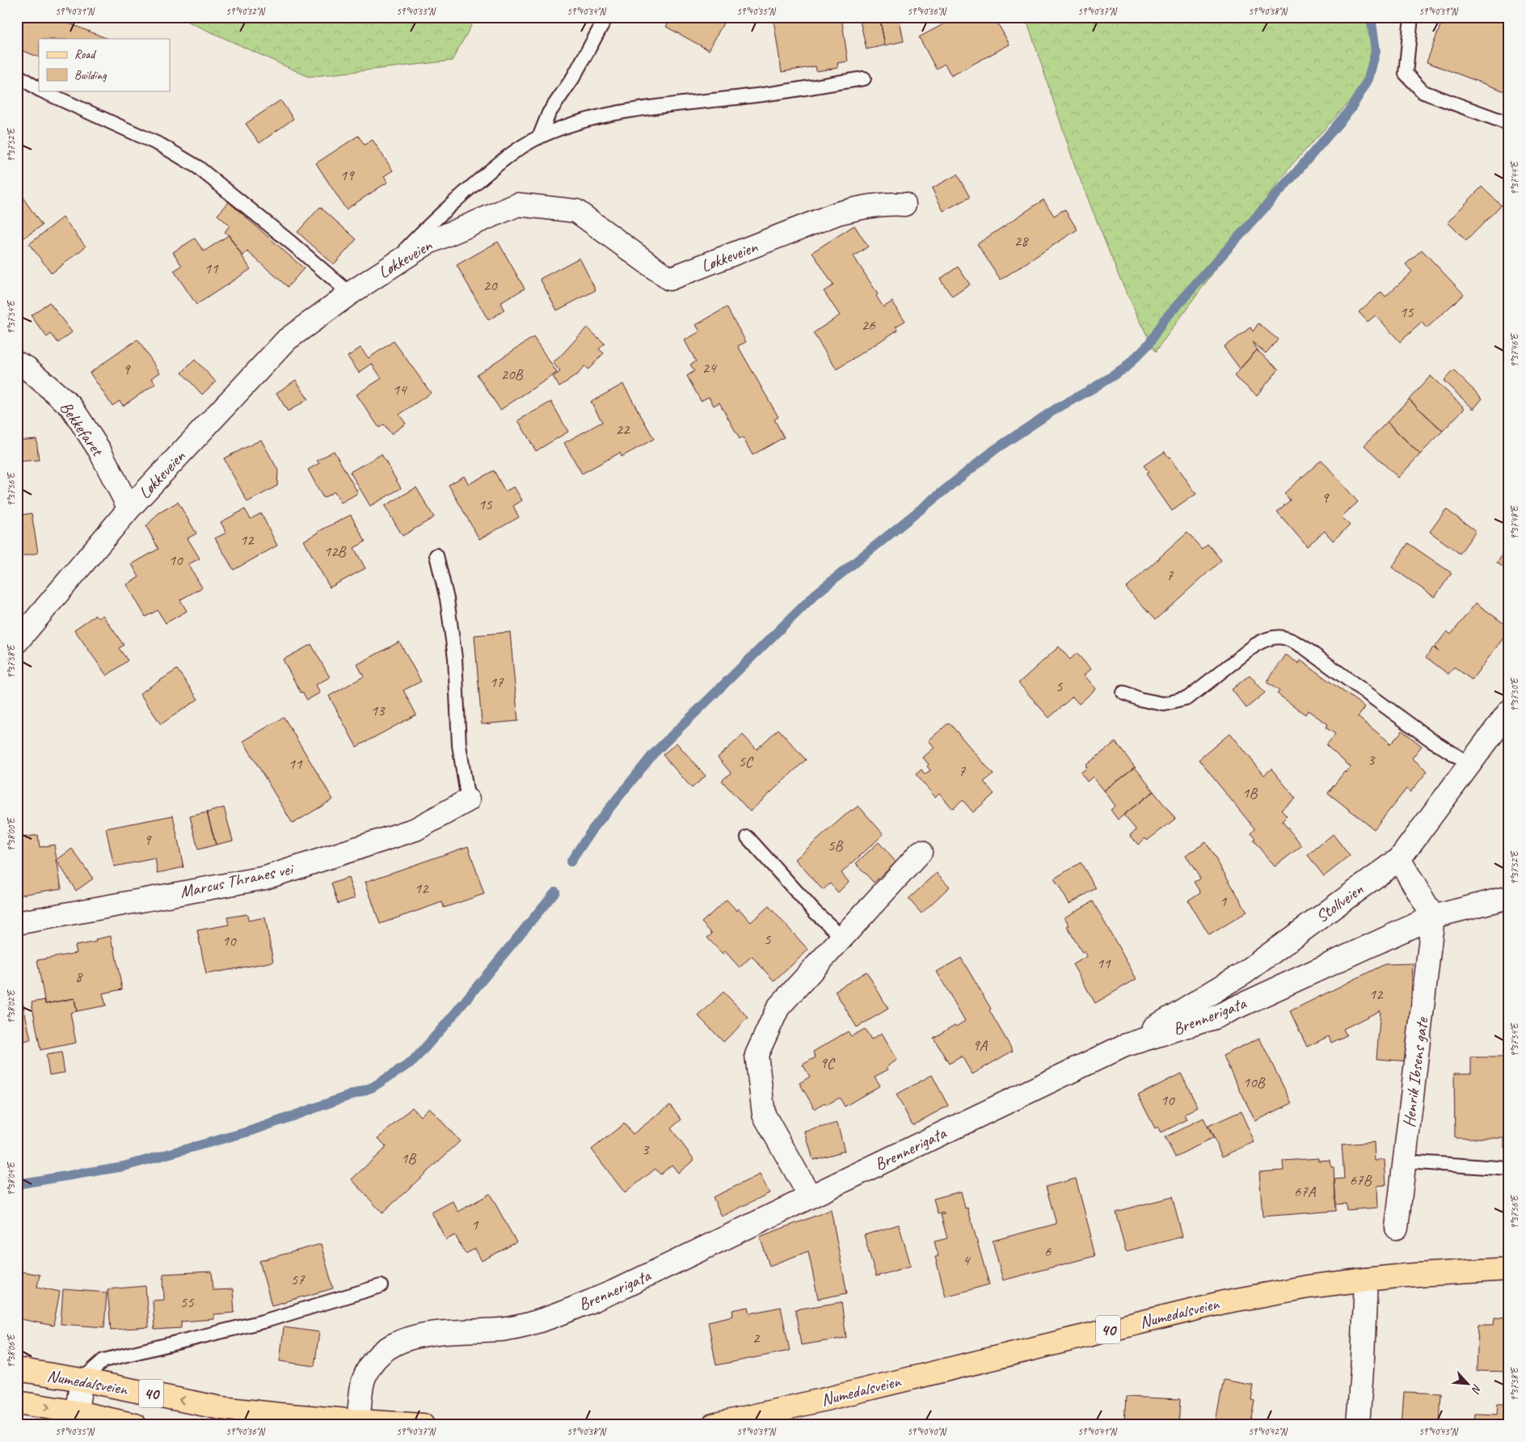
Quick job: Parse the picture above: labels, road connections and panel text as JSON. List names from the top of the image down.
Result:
{
  "streets": {
    "main road": ["Numedalsveien", "40"],
    "street": [
      "Løkkeveien",
      "Bekkefaret",
      "Marcus Thranes vei",
      "Stollveien",
      "Brennerigata",
      "Henrik Ibsens gate"
    ]
  },
  "crossings": [
    ["Løkkeveien", "Bekkefaret"],
    ["Stollveien", "Brennerigata"],
    ["Brennerigata", "Henrik Ibsens gate"],
    ["Brennerigata", "Numedalsveien"]
  ],
  "house_numbers": [
    "19",
    "28",
    "11",
    "20",
    "15",
    "26",
    "24",
    "9",
    "20B",
    "14",
    "22",
    "9",
    "15",
    "12",
    "12B",
    "10",
    "7",
    "17",
    "5",
    "13",
    "3",
    "5C",
    "11",
    "7",
    "1B",
    "9",
    "5B",
    "12",
    "1",
    "5",
    "10",
    "11",
    "8",
    "12",
    "9A",
    "9C",
    "10B",
    "10",
    "3",
    "1B",
    "67B",
    "67A",
    "1",
    "6",
    "4",
    "57",
    "55",
    "2"
  ],
  "legend": ["Road", "Building"],
  "north": "bottom right",
  "coordinates": [
    "59°40'31\"N",
    "59°40'32\"N",
    "59°40'33\"N",
    "59°40'34\"N",
    "59°40'35\"N",
    "59°40'36\"N",
    "59°40'37\"N",
    "59°40'38\"N",
    "59°40'39\"N",
    "9°37'52\"E",
    "9°37'44\"E",
    "9°37'54\"E",
    "9°37'46\"E",
    "9°37'56\"E",
    "9°37'48\"E",
    "9°37'58\"E",
    "9°37'50\"E",
    "9°38'00\"E",
    "9°38'02\"E",
    "9°38'04\"E",
    "9°38'06\"E",
    "59°40'40\"N",
    "59°40'41\"N",
    "59°40'42\"N",
    "59°40'43\"N"
  ]
}
